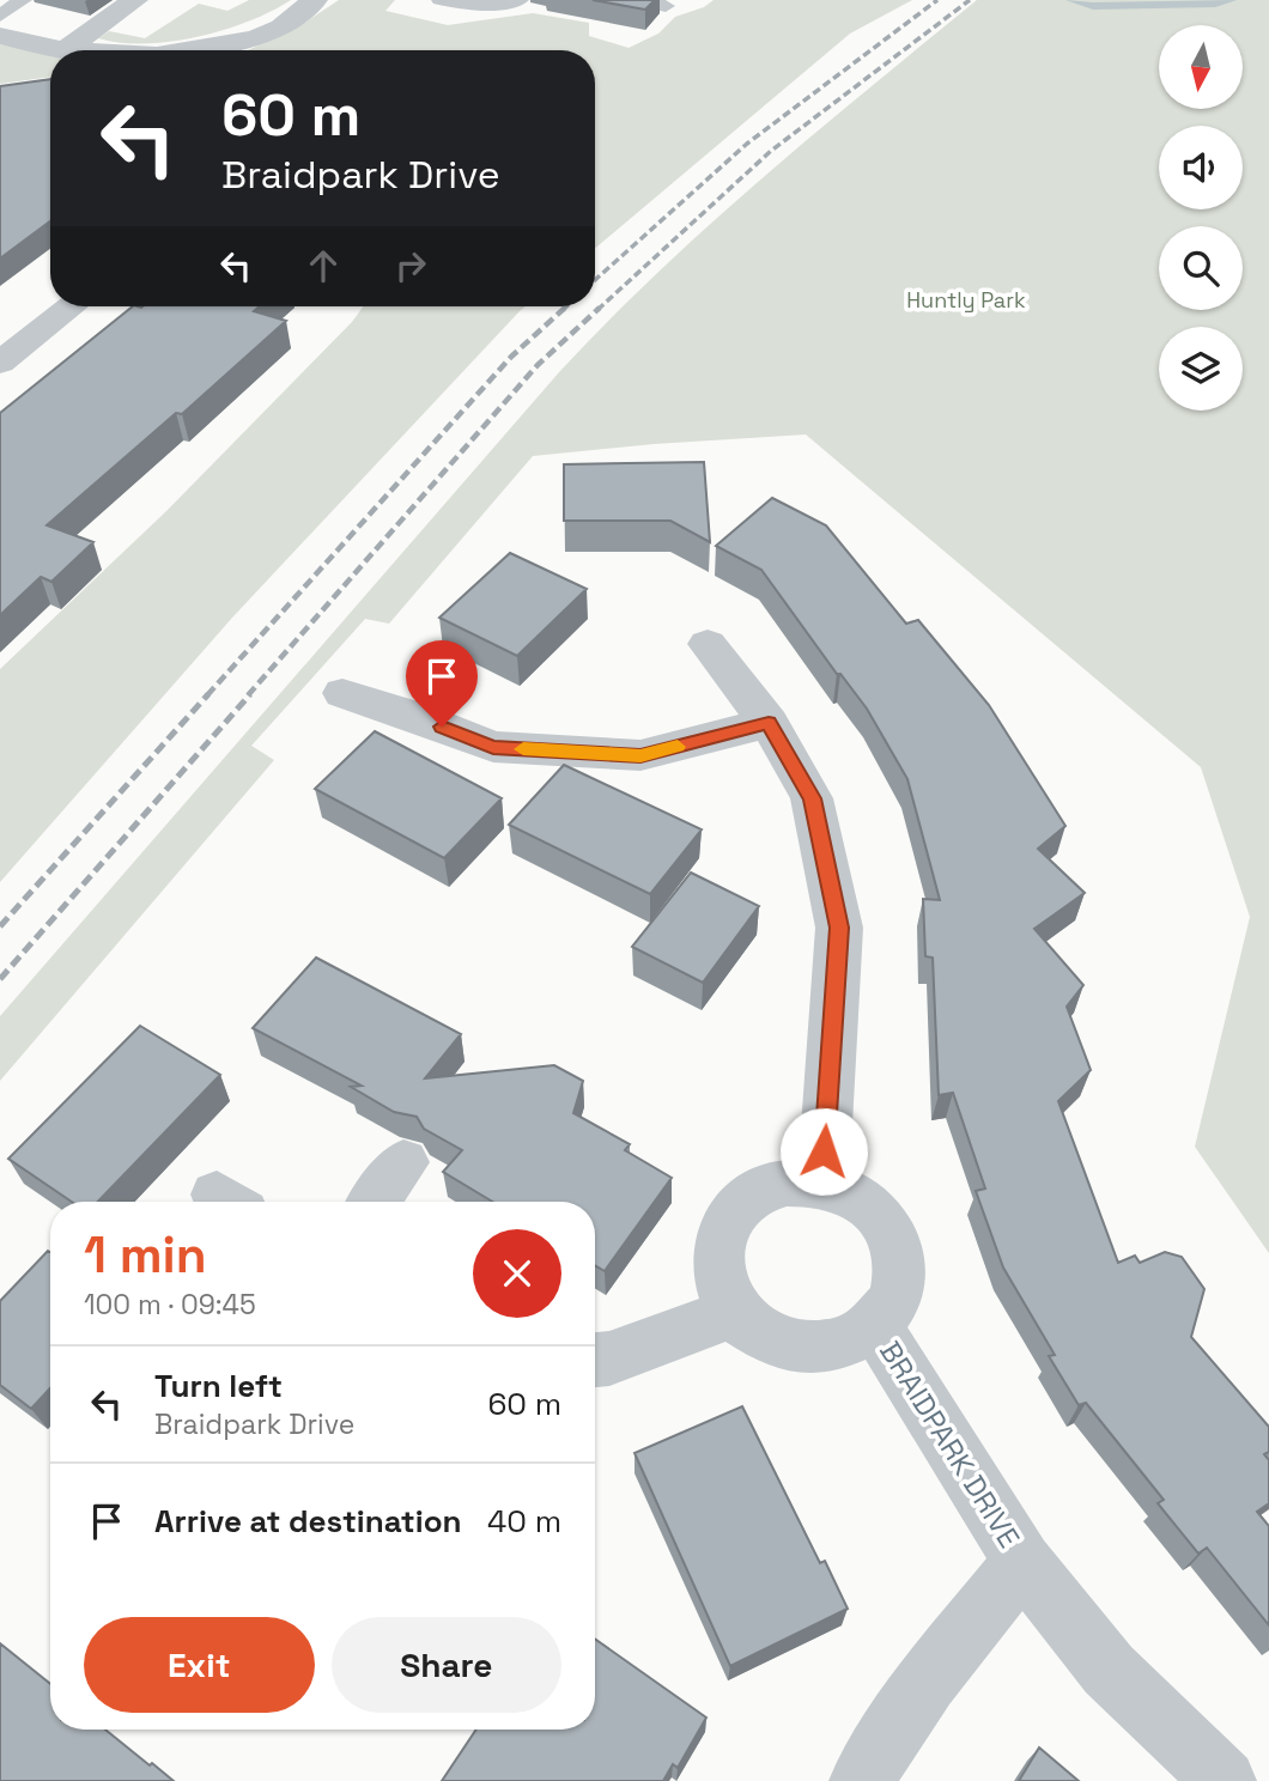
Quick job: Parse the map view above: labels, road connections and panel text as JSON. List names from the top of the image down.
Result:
{
  "streets": {
    "street": ["BRAIDPARK DRIVE"]
  },
  "parks": ["Huntly Park"],
  "north": "bottom",
  "page": {
    "turn": ["60 m", "Braidpark Drive"],
    "heading": ["1 min", "100 m · 09:45"],
    "list": [
      {
        "name": "Turn left",
        "note": "Braidpark Drive",
        "value": "60 m"
      },
      {
        "name": "Arrive at destination",
        "value": "40 m"
      }
    ],
    "buttons": ["Exit", "Share"]
  }
}
